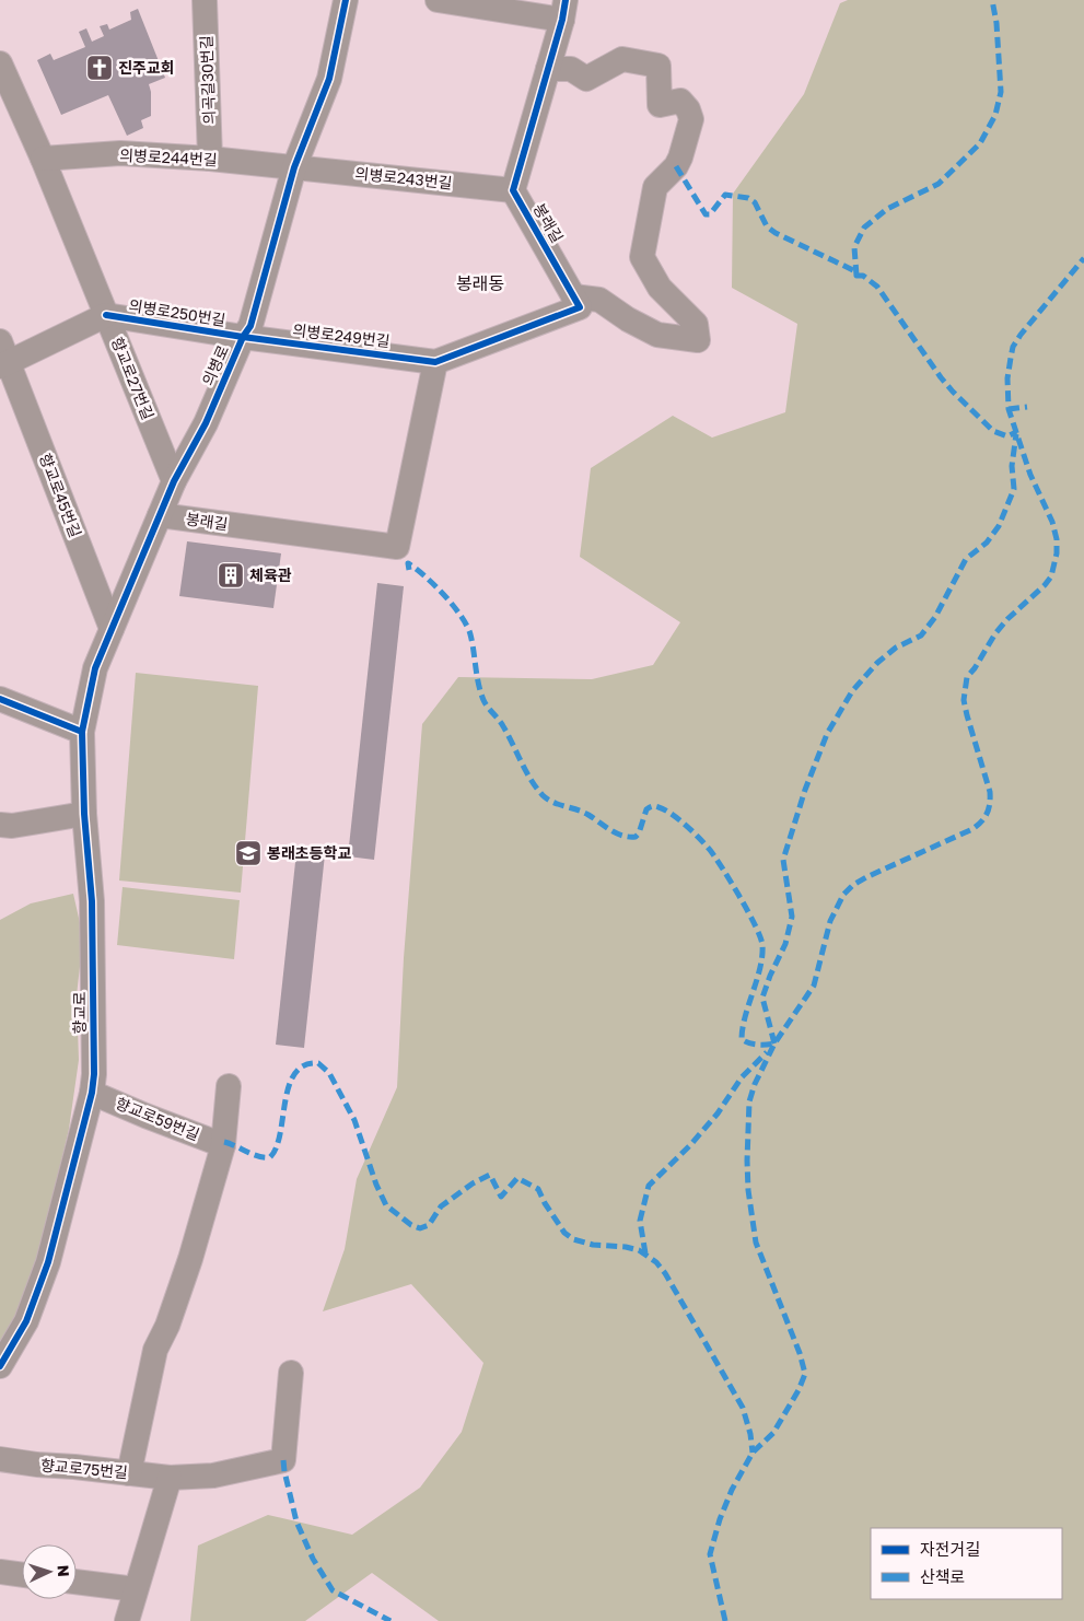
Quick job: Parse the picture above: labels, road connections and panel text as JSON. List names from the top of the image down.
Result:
{
  "streets": {
    "street": [
      "의곡길30번길",
      "의병로244번길",
      "의병로243번길",
      "봉래길",
      "의병로250번길",
      "의병로249번길",
      "의병로",
      "향교로27번길",
      "향교로45번길",
      "향교로",
      "향교로59번길",
      "향교로75번길"
    ]
  },
  "crossings": [
    ["의곡길30번길", "의병로244번길"],
    ["의병로244번길", "의병로243번길"],
    ["의병로244번길", "의병로250번길"],
    ["의병로244번길", "의병로"],
    ["의병로243번길", "봉래길"],
    ["의병로243번길", "의병로"],
    ["봉래길", "의병로249번길"],
    ["봉래길", "의병로"],
    ["의병로250번길", "의병로249번길"],
    ["의병로250번길", "의병로"],
    ["의병로250번길", "향교로27번길"],
    ["의병로249번길", "의병로"],
    ["의병로", "향교로27번길"],
    ["의병로", "향교로45번길"],
    ["의병로", "향교로"],
    ["향교로", "향교로59번길"]
  ],
  "districts": ["봉래동"],
  "places": {
    "church": ["진주교회"],
    "building": ["체육관"],
    "school or university": ["봉래초등학교"]
  },
  "legend": ["자전거길", "산책로"],
  "north": "right"
}
